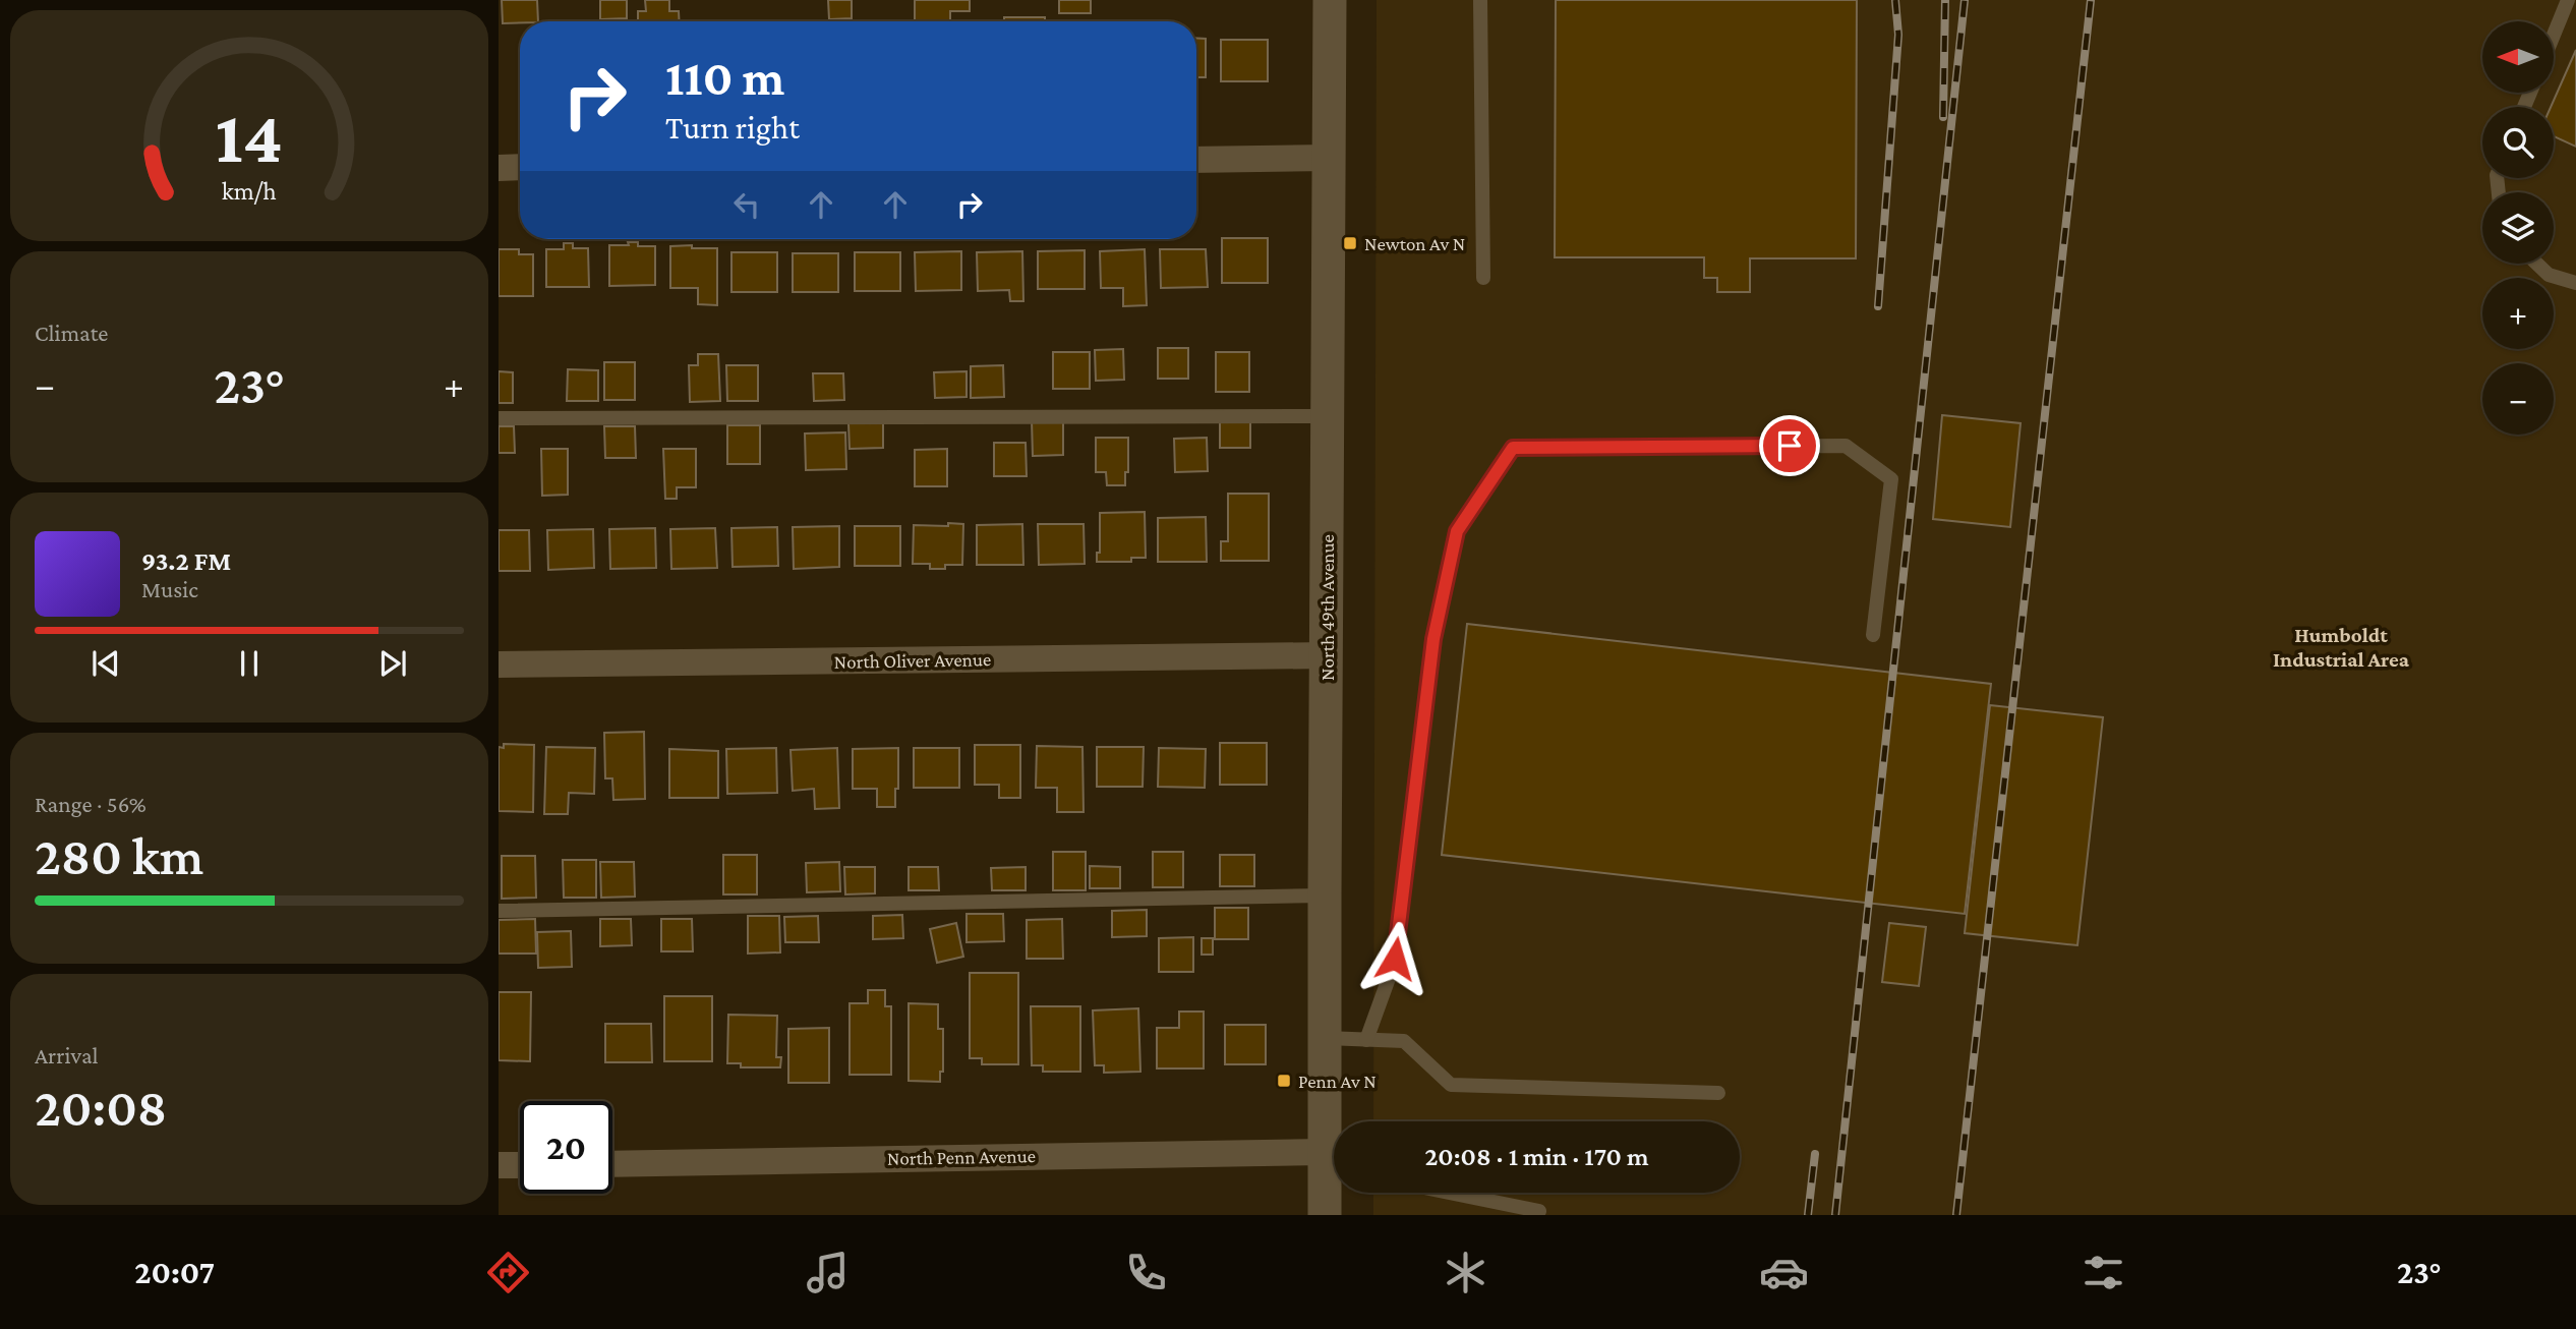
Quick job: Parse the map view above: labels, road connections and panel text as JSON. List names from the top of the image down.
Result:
{
  "streets": {
    "street": ["North 49th Avenue", "North Oliver Avenue", "North Penn Avenue"]
  },
  "crossings": [
    ["North 49th Avenue", "North Oliver Avenue"],
    ["North 49th Avenue", "North Penn Avenue"]
  ],
  "districts": ["Humboldt Industrial Area"],
  "places": {
    "transit": ["Newton Av N", "Penn Av N"]
  },
  "north": "left",
  "page": {
    "map_buttons": ["+", "−"],
    "turn": ["110 m", "Turn right"],
    "tile": [
      "Climate",
      ["Range · 56%", "280 km"],
      ["Arrival", "20:08"]
    ],
    "heat": ["−", "23°", "+"],
    "song": ["93.2 FM", "Music"],
    "limit": "20",
    "trip": "20:08 · 1 min · 170 m",
    "tabs": ["20:07", "23°"],
    "gauge": ["14", "km/h"]
  }
}
